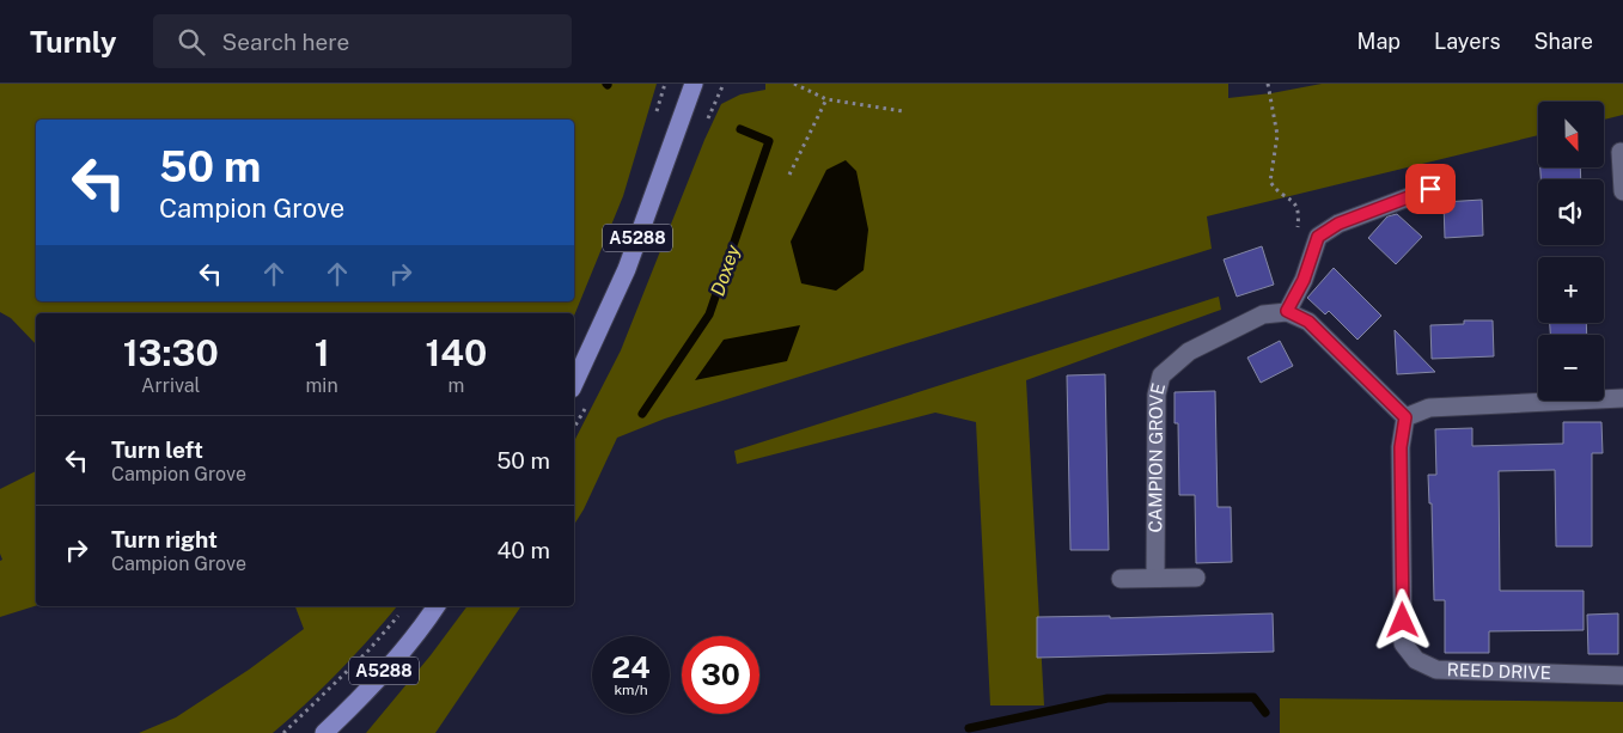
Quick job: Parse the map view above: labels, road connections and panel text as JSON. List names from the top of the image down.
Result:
{
  "streets": {
    "main road": ["A5288"],
    "street": ["CAMPION GROVE", "REED DRIVE"]
  },
  "water": ["Doxey"],
  "north": "bottom",
  "page": {
    "header": "Turnly",
    "search": "Search here",
    "nav": ["Map", "Layers", "Share"],
    "map_buttons": ["+", "−"],
    "turn": ["50 m", "Campion Grove"],
    "eta": [
      "13:30",
      "Arrival",
      "1",
      "min",
      "140",
      "m"
    ],
    "list": [
      {
        "name": "Turn left",
        "note": "Campion Grove",
        "value": "50 m"
      },
      {
        "name": "Turn right",
        "note": "Campion Grove",
        "value": "40 m"
      }
    ],
    "speed": "24 km/h",
    "limit": "30"
  }
}
